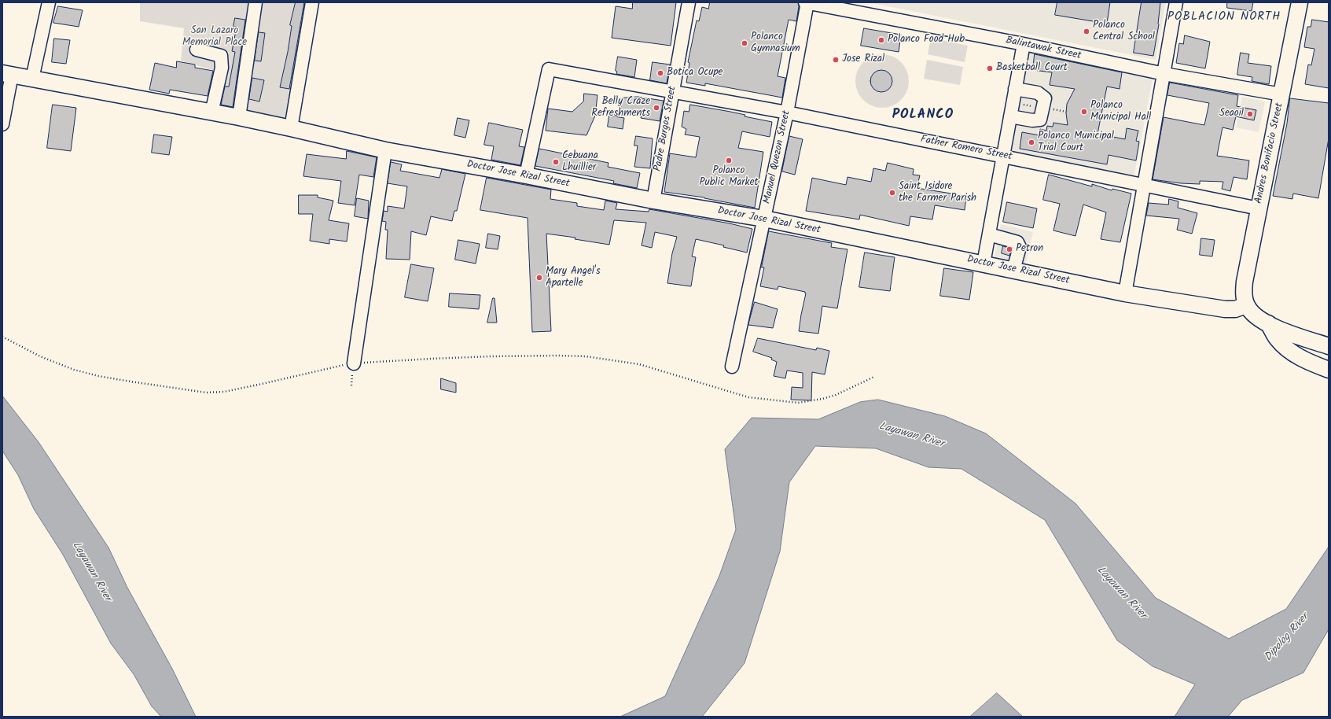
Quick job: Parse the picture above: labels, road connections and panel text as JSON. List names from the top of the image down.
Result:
{
  "streets": {
    "main road": ["Andres Bonifacio Street", "Doctor Jose Rizal Street"],
    "street": [
      "Balintawak Street",
      "Padre Burgos Street",
      "Father Romero Street",
      "Manuel Quezon Street"
    ]
  },
  "crossings": [
    ["Balintawak Street", "Andres Bonifacio Street"],
    ["Balintawak Street", "Manuel Quezon Street"],
    ["Padre Burgos Street", "Father Romero Street"],
    ["Padre Burgos Street", "Doctor Jose Rizal Street"],
    ["Father Romero Street", "Andres Bonifacio Street"],
    ["Father Romero Street", "Manuel Quezon Street"],
    ["Father Romero Street", "Doctor Jose Rizal Street"],
    ["Andres Bonifacio Street", "Doctor Jose Rizal Street"],
    ["Manuel Quezon Street", "Doctor Jose Rizal Street"]
  ],
  "districts": ["POBLACION NORTH", "POLANCO"],
  "water": ["Layawan River", "Dipolog River"],
  "parks": ["San Lazaro Memorial Place"],
  "places": [
    "Polanco Central School",
    "Polanco Food Hub",
    "Polanco Gymnasium",
    "Jose Rizal",
    "Basketball Court",
    "Botica Ocupe",
    "Belly Craze Refreshments",
    "Polanco Municipal Hall",
    "Seaoil",
    "Polanco Municipal Trial Court",
    "Polanco Public Market",
    "Cebuana Lhuillier",
    "Saint Isidore the Farmer Parish",
    "Petron",
    "Mary Angel's Apartelle"
  ]
}
